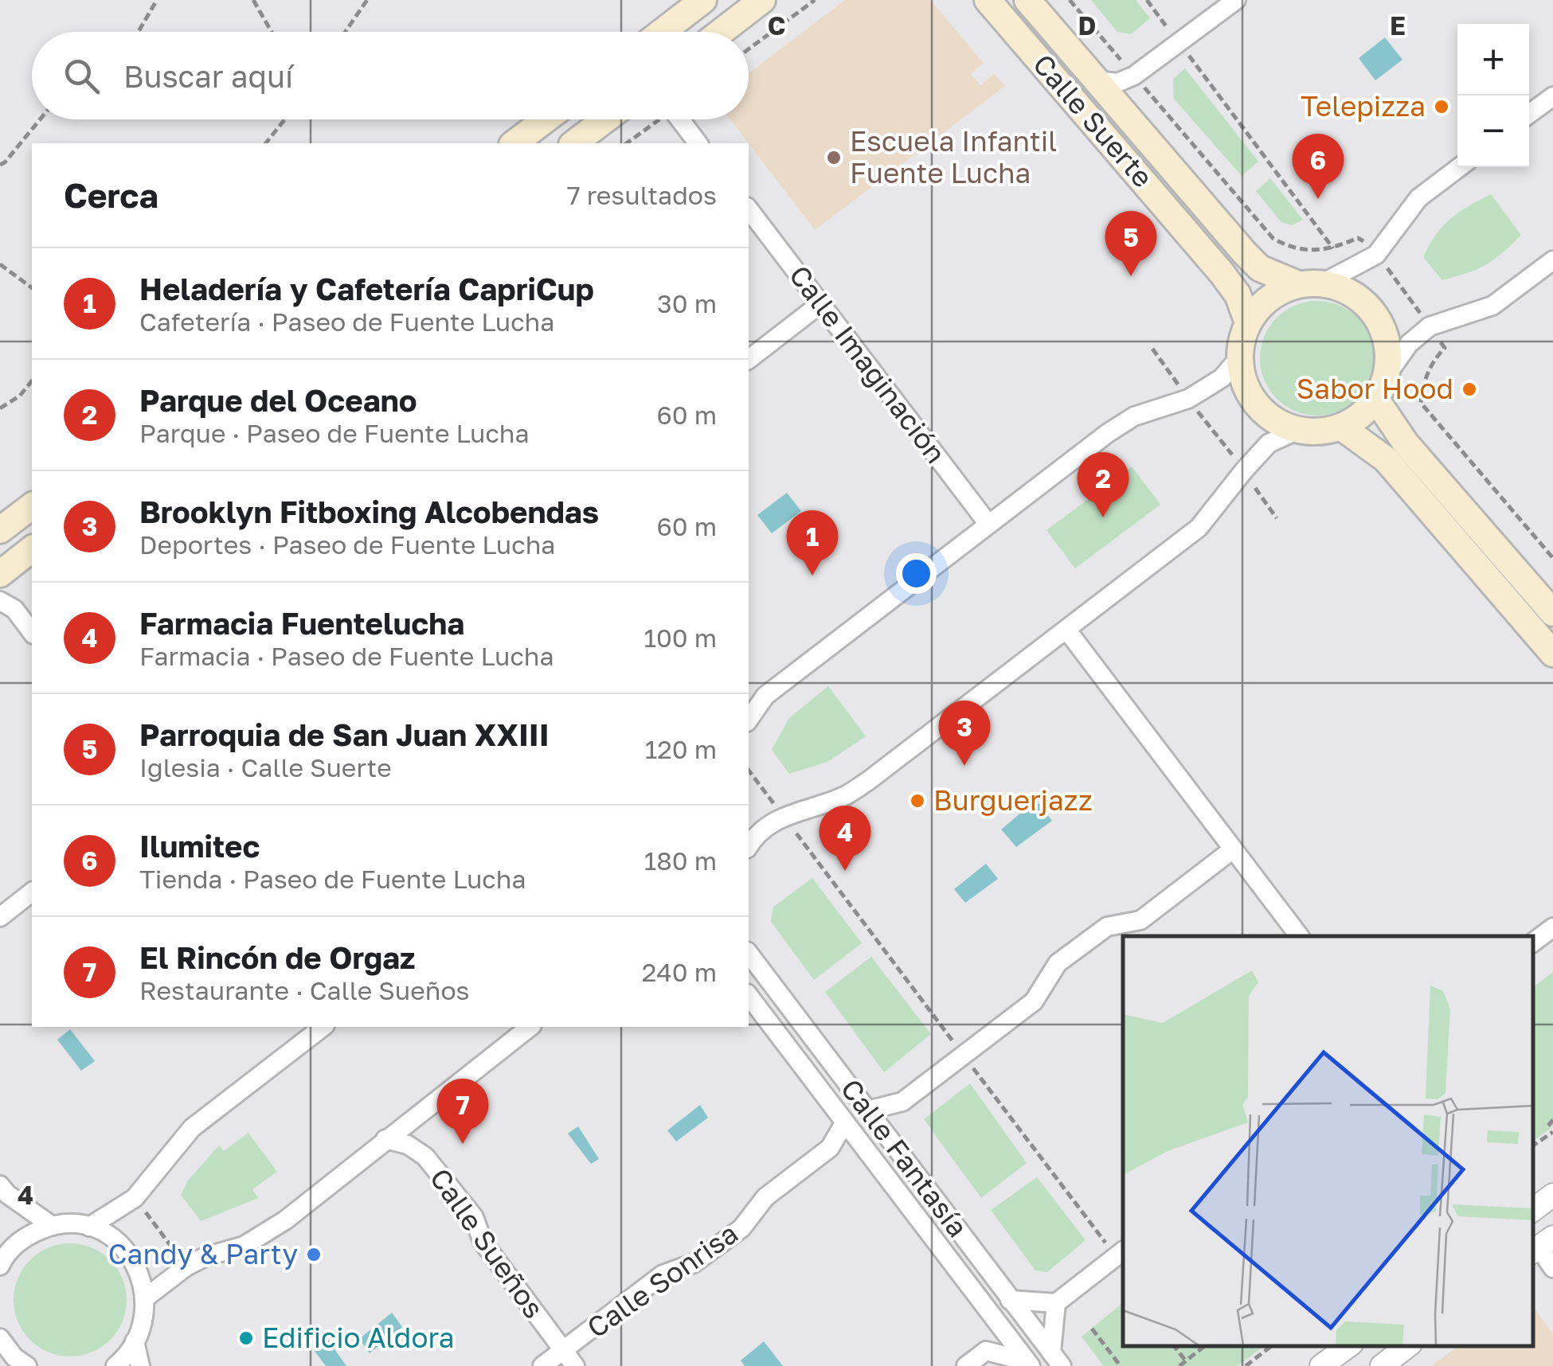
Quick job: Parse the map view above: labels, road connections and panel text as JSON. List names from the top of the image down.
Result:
{
  "streets": {
    "main road": ["Calle Suerte"],
    "street": [
      "Calle Imaginación",
      "Calle Fantasía",
      "Calle Sueños",
      "Calle Sonrisa"
    ]
  },
  "crossings": [
    ["Calle Fantasía", "Calle Sonrisa"],
    ["Calle Sueños", "Calle Sonrisa"]
  ],
  "places": [
    "Telepizza",
    "Escuela Infantil Fuente Lucha",
    "Sabor Hood",
    "Burguerjazz",
    "Candy & Party",
    "Edificio Aldora"
  ],
  "page": {
    "map_buttons": ["+", "−"],
    "search": "Buscar aquí",
    "pins": [
      "6",
      "5",
      "2",
      "1",
      "3",
      "4",
      "7"
    ],
    "heading": ["Cerca", "7 resultados"],
    "list": [
      {
        "mark": "1",
        "name": "Heladería y Cafetería CapriCup",
        "note": "Cafetería · Paseo de Fuente Lucha",
        "value": "30 m"
      },
      {
        "mark": "2",
        "name": "Parque del Oceano",
        "note": "Parque · Paseo de Fuente Lucha",
        "value": "60 m"
      },
      {
        "mark": "3",
        "name": "Brooklyn Fitboxing Alcobendas",
        "note": "Deportes · Paseo de Fuente Lucha",
        "value": "60 m"
      },
      {
        "mark": "4",
        "name": "Farmacia Fuentelucha",
        "note": "Farmacia · Paseo de Fuente Lucha",
        "value": "100 m"
      },
      {
        "mark": "5",
        "name": "Parroquia de San Juan XXIII",
        "note": "Iglesia · Calle Suerte",
        "value": "120 m"
      },
      {
        "mark": "6",
        "name": "Ilumitec",
        "note": "Tienda · Paseo de Fuente Lucha",
        "value": "180 m"
      },
      {
        "mark": "7",
        "name": "El Rincón de Orgaz",
        "note": "Restaurante · Calle Sueños",
        "value": "240 m"
      }
    ]
  },
  "grid": {
    "columns": ["C", "D", "E"],
    "rows": ["4"]
  }
}
